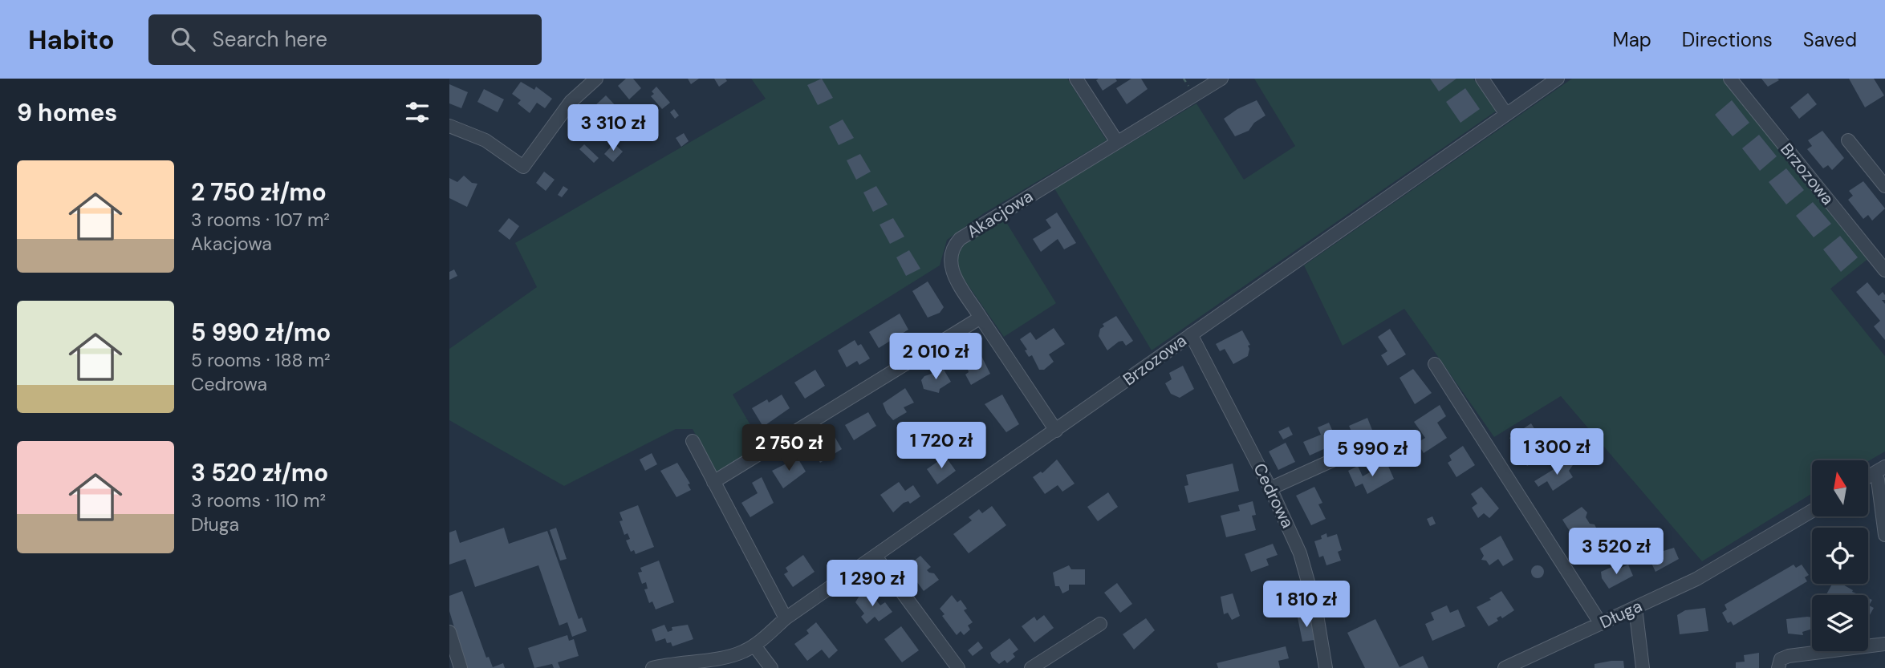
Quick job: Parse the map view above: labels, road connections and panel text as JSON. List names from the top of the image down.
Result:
{
  "streets": {
    "street": [
      "Brzozowa",
      "Akacjowa",
      "Cedrowa",
      "Długa"
    ]
  },
  "crossings": [
    ["Brzozowa", "Akacjowa"],
    ["Brzozowa", "Cedrowa"]
  ],
  "north": "top",
  "page": {
    "header": "Habito",
    "search": "Search here",
    "nav": ["Map", "Directions", "Saved"],
    "heading": "9 homes",
    "price": [
      "3 310 zł",
      "2 010 zł",
      "1 720 zł",
      "2 750 zł",
      "1 300 zł",
      "5 990 zł",
      "3 520 zł",
      "1 290 zł",
      "1 810 zł"
    ],
    "list": [
      {
        "name": "2 750 zł/mo",
        "note": "3 rooms · 107 m² · Akacjowa"
      },
      {
        "name": "5 990 zł/mo",
        "note": "5 rooms · 188 m² · Cedrowa"
      },
      {
        "name": "3 520 zł/mo",
        "note": "3 rooms · 110 m² · Długa"
      }
    ]
  }
}
